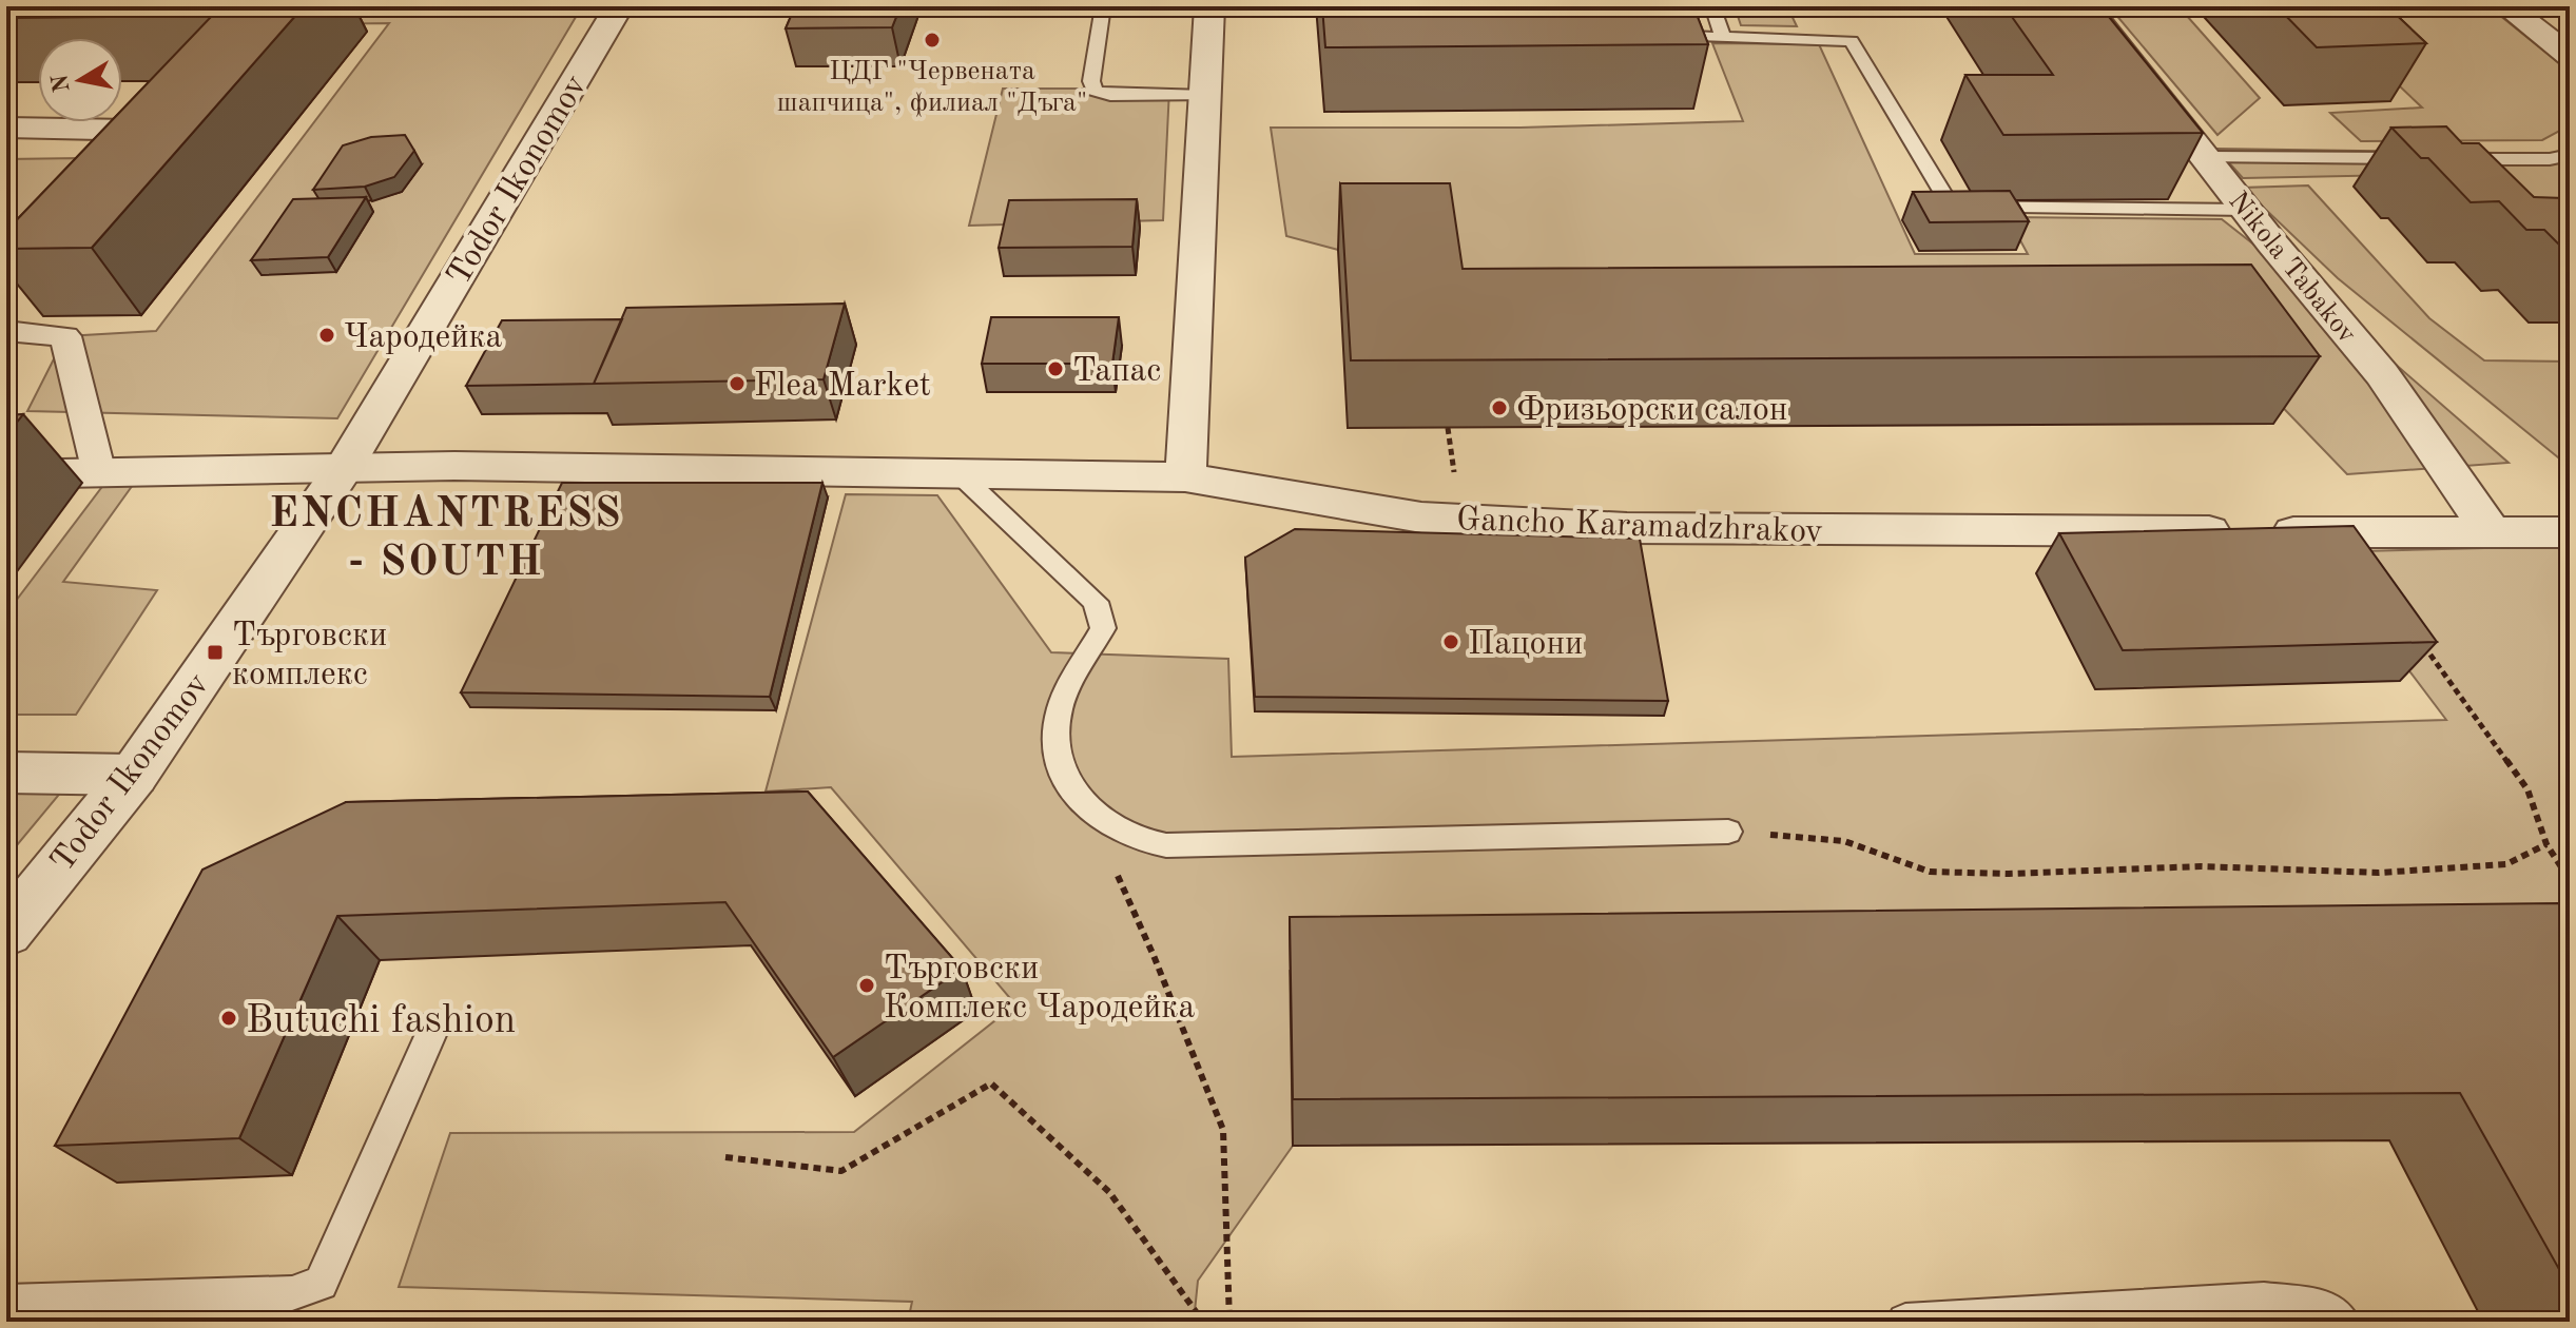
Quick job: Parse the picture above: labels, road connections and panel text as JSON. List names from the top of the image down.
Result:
{
  "streets": {
    "street": ["Todor Ikonomov", "Nikola Tabakov", "Gancho Karamadzhrakov"]
  },
  "crossings": [
    ["Todor Ikonomov", "Gancho Karamadzhrakov"],
    ["Nikola Tabakov", "Gancho Karamadzhrakov"]
  ],
  "districts": ["ENCHANTRESS - SOUTH"],
  "places": {
    "other": [
      "ЦДГ \"Червената шапчица\", филиал \"Дъга\"",
      "Чародейка",
      "Тапас",
      "Flea Market",
      "Фризьорски салон",
      "Пацони",
      "Търговски Комплекс Чародейка",
      "Butuchi fashion"
    ],
    "transit": ["Търговски комплекс"]
  },
  "north": "left"
}
